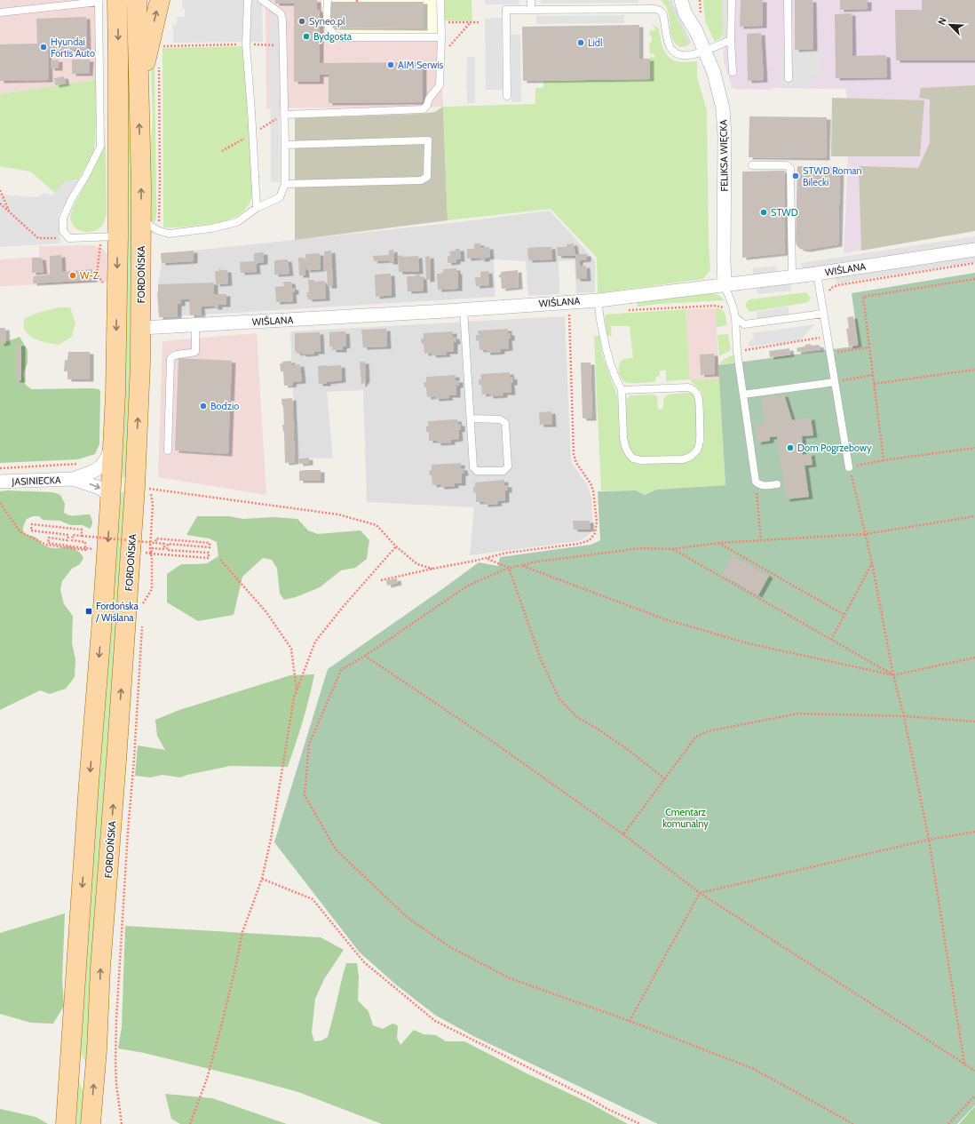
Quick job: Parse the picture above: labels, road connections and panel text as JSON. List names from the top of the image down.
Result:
{
  "streets": {
    "main road": ["FORDOŃSKA"],
    "street": ["FELIKSA WIĘCKA", "WIŚLANA", "JASINIECKA"]
  },
  "crossings": [
    ["FELIKSA WIĘCKA", "WIŚLANA"],
    ["WIŚLANA", "FORDOŃSKA"]
  ],
  "parks": ["Cmentarz komunalny"],
  "places": {
    "other": [
      "Syneo.pl",
      "Bydgosta",
      "Lidl",
      "Hyundai Fortis Auto",
      "AIM Serwis",
      "STWD Roman Bilecki",
      "STWD",
      "W-Z",
      "Bodzio",
      "Dom Pogrzebowy"
    ],
    "transit": ["Fordońska / Wiślana"]
  },
  "north": "top left"
}
